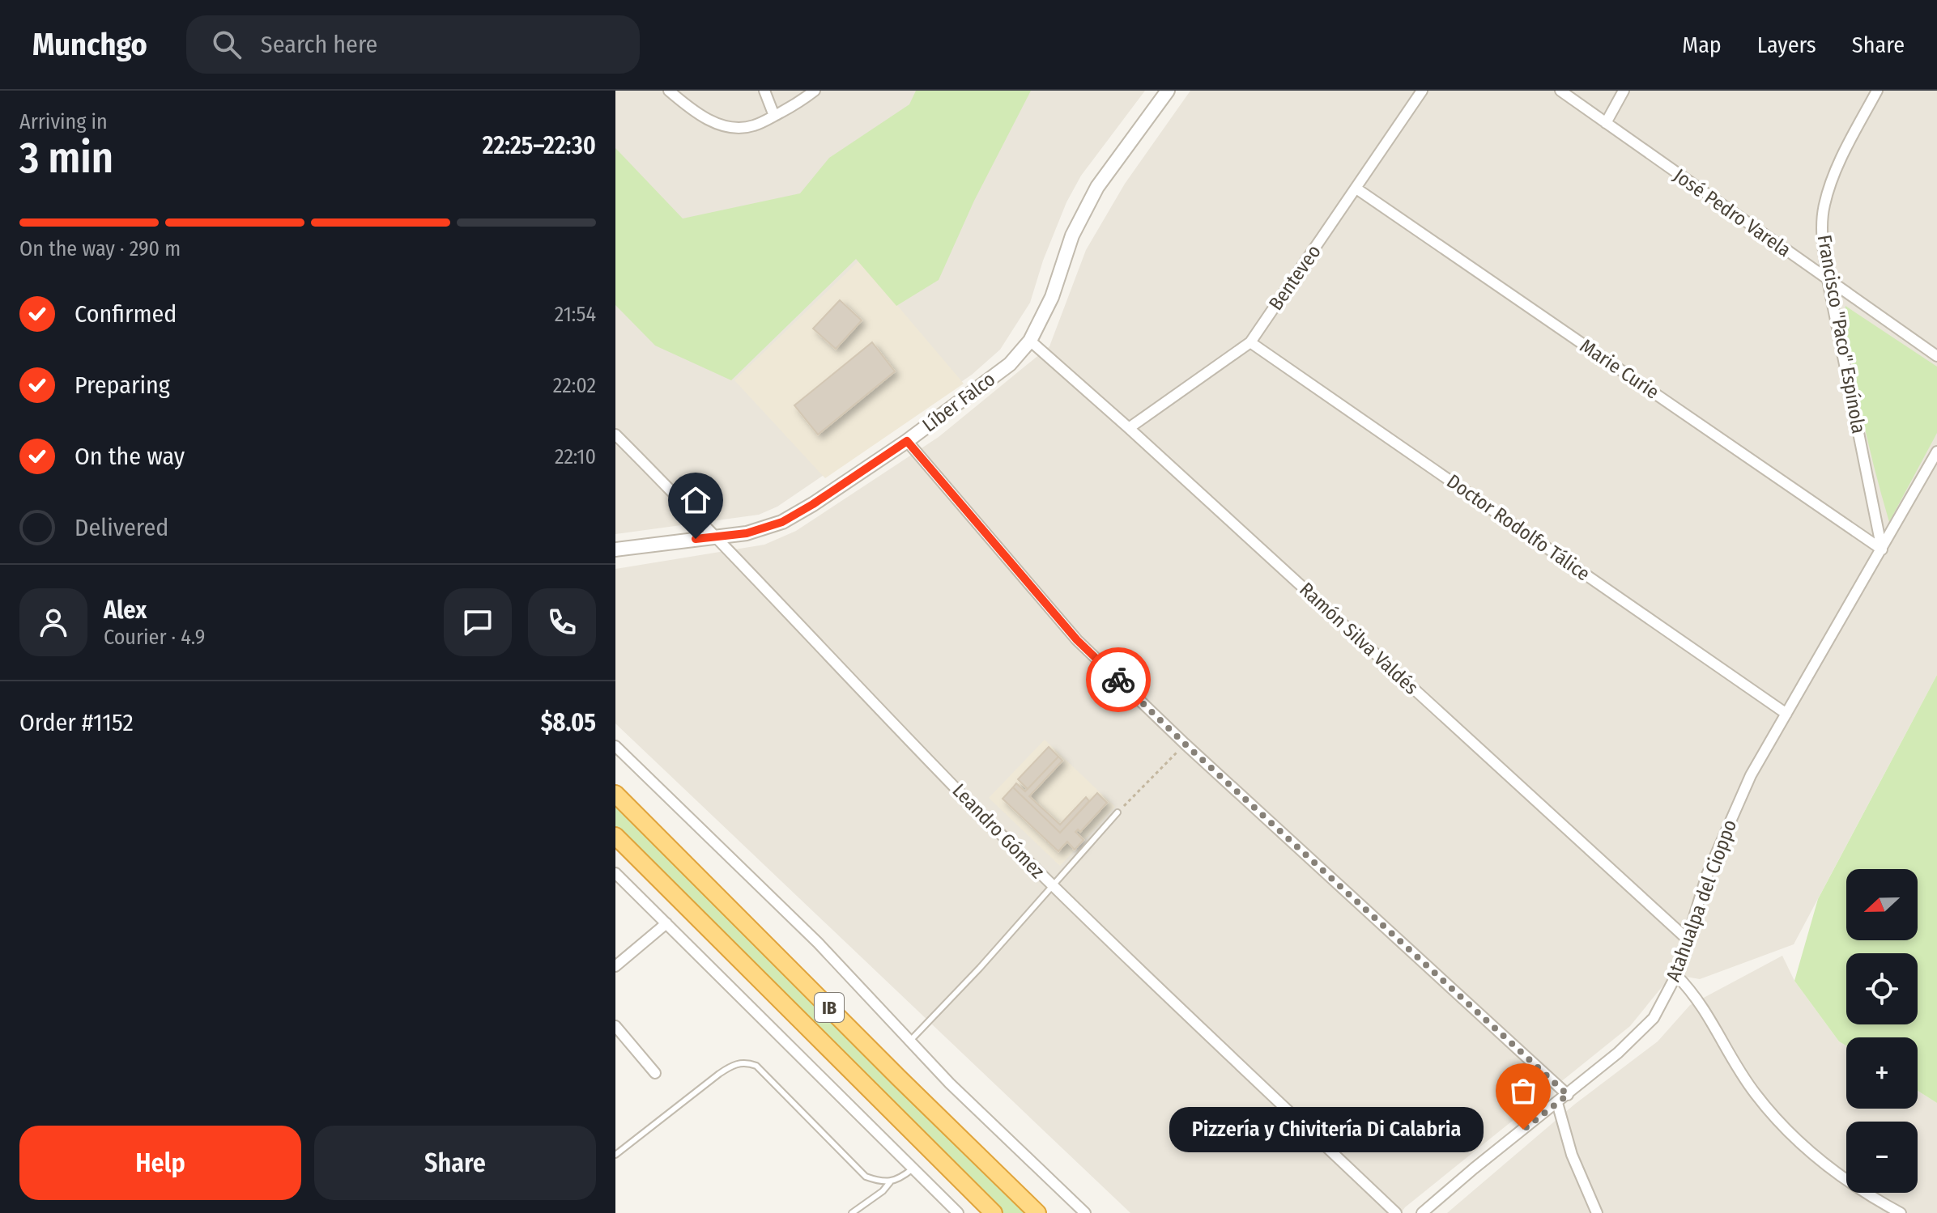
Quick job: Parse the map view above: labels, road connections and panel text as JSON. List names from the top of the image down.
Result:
{
  "streets": {
    "highway": ["IB"],
    "street": [
      "José Pedro Varela",
      "Benteveo",
      "Francisco \"Paco\" Espínola",
      "Marie Curie",
      "Líber Falco",
      "Doctor Rodolfo Tálice",
      "Ramón Silva Valdés",
      "Leandro Gómez",
      "Atahualpa del Cioppo"
    ]
  },
  "crossings": [
    ["José Pedro Varela", "Francisco \"Paco\" Espínola"],
    ["Benteveo", "Marie Curie"],
    ["Benteveo", "Doctor Rodolfo Tálice"],
    ["Benteveo", "Ramón Silva Valdés"],
    ["Francisco \"Paco\" Espínola", "Marie Curie"],
    ["Francisco \"Paco\" Espínola", "Atahualpa del Cioppo"],
    ["Marie Curie", "Atahualpa del Cioppo"],
    ["Líber Falco", "Ramón Silva Valdés"],
    ["Líber Falco", "Leandro Gómez"],
    ["Doctor Rodolfo Tálice", "Atahualpa del Cioppo"],
    ["Ramón Silva Valdés", "Atahualpa del Cioppo"]
  ],
  "places": ["Pizzería y Chivitería Di Calabria"],
  "north": "left",
  "page": {
    "header": "Munchgo",
    "search": "Search here",
    "nav": ["Map", "Layers", "Share"],
    "heading": ["3 min", "Arriving in", "22:25–22:30"],
    "panel": [
      "Alex",
      "Courier · 4.9",
      "Order #1152",
      "$8.05"
    ],
    "bar": "On the way · 290 m",
    "list": [
      ["Confirmed", "21:54"],
      ["Preparing", "22:02"],
      ["On the way", "22:10"],
      "Delivered"
    ],
    "map_buttons": ["+", "−"],
    "bubble": "Pizzería y Chivitería Di Calabria",
    "buttons": ["Help", "Share"]
  }
}
